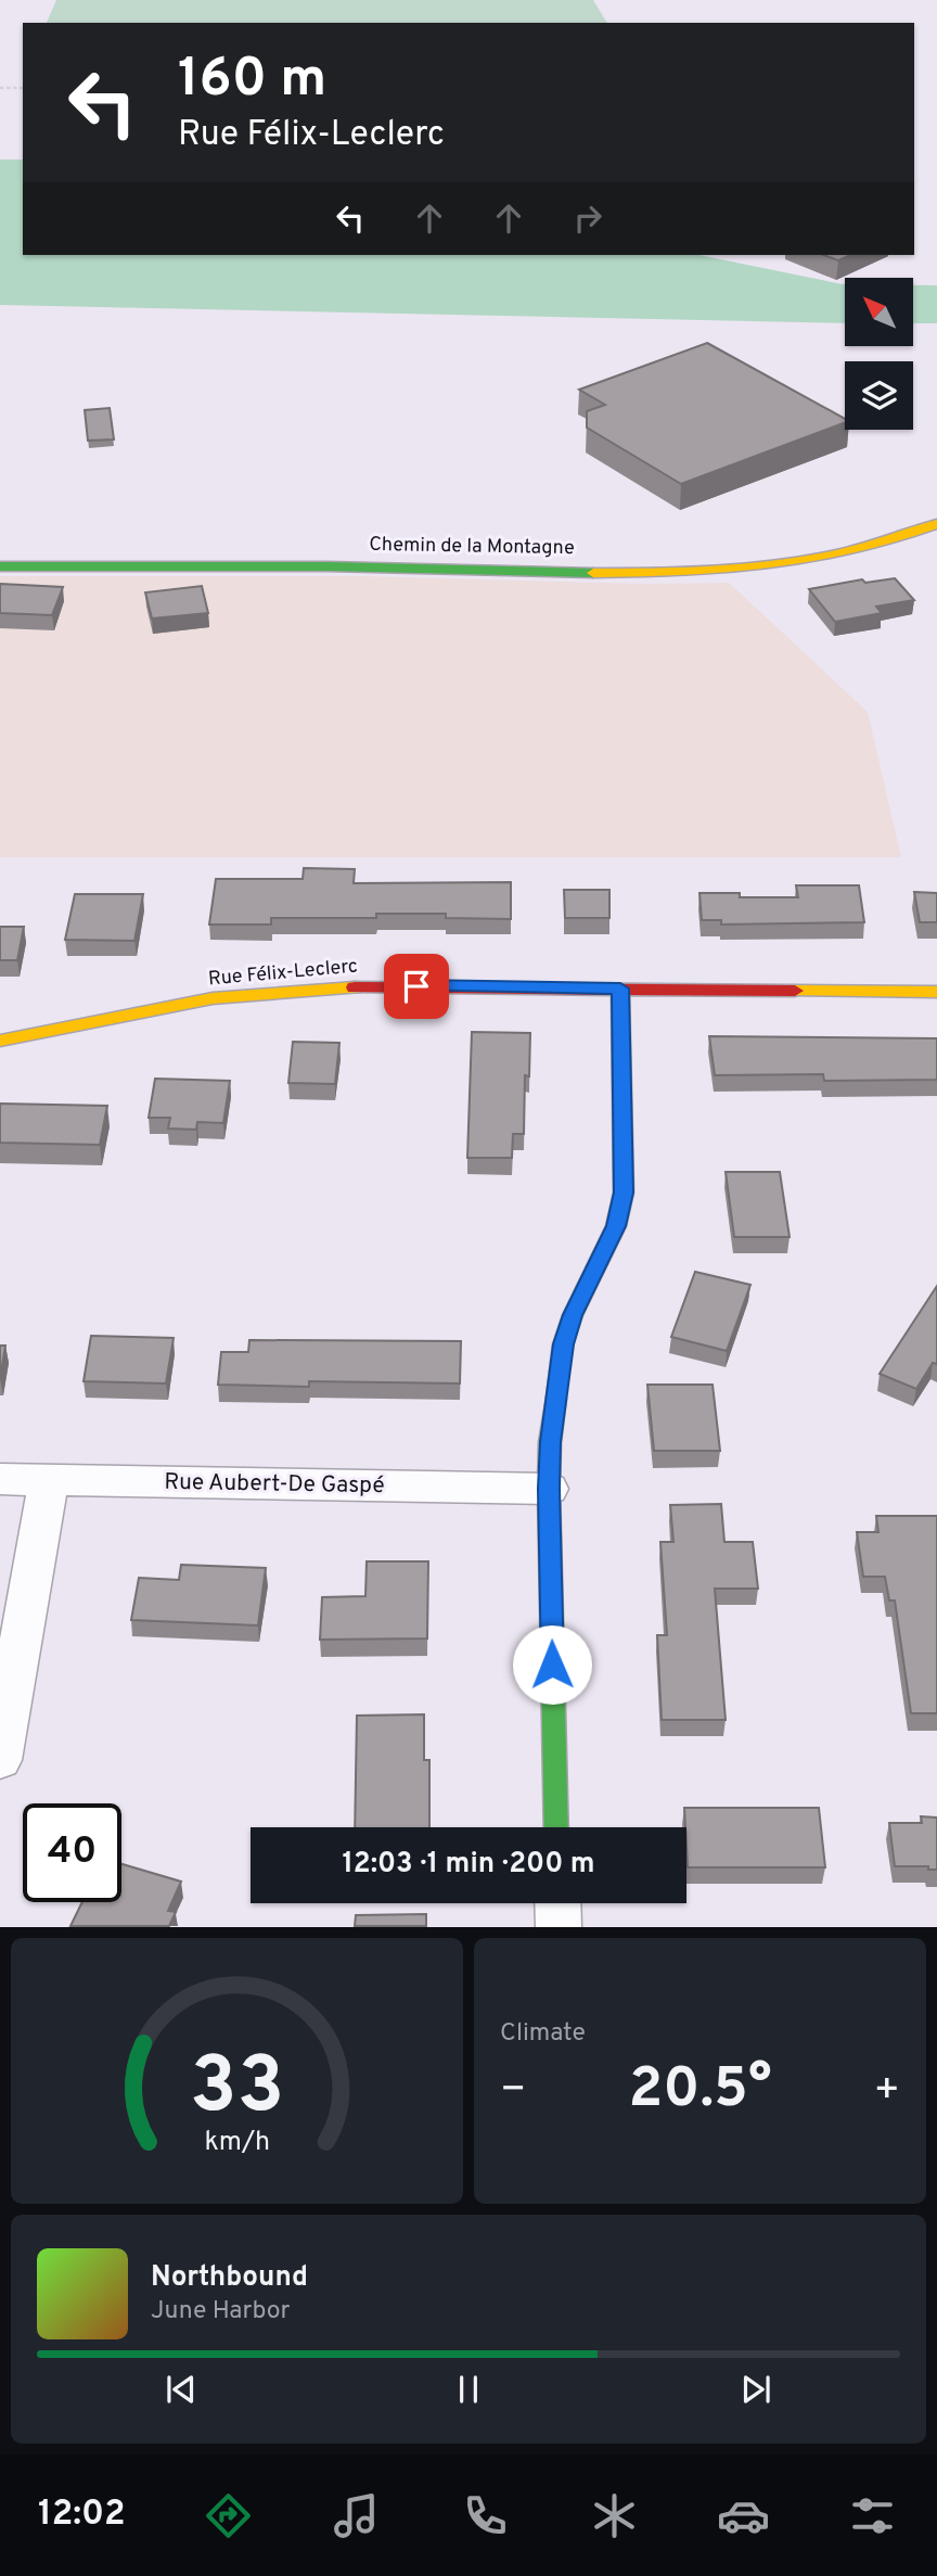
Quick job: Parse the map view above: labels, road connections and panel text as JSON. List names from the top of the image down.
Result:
{
  "streets": {
    "street": ["Chemin de la Montagne", "Rue Félix-Leclerc", "Rue Aubert-De Gaspé"]
  },
  "north": "top left",
  "page": {
    "turn": ["160 m", "Rue Félix-Leclerc"],
    "limit": "40",
    "trip": "12:03 · 1 min · 200 m",
    "tile": "Climate",
    "heat": ["−", "20.5°", "+"],
    "song": ["Northbound", "June Harbor"],
    "tabs": "12:02",
    "gauge": ["33", "km/h"]
  }
}
